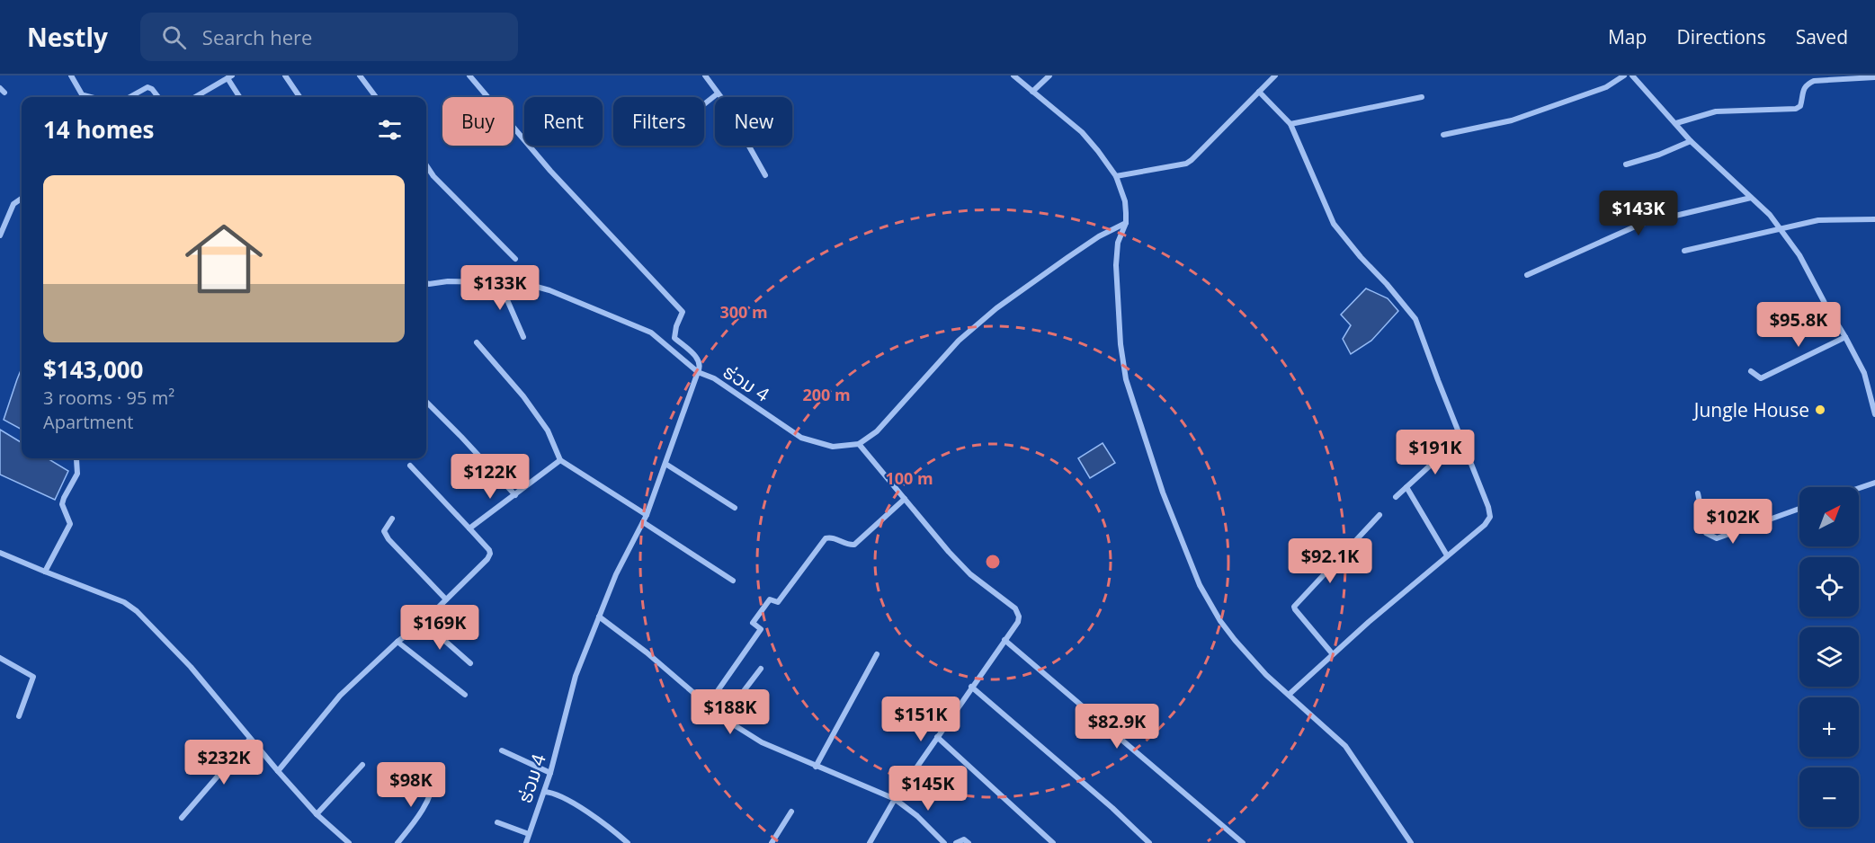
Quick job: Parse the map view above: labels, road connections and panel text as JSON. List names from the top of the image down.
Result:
{
  "streets": {
    "street": ["ຮ່ວມ 4"]
  },
  "places": ["Jungle House"],
  "north": "top right",
  "page": {
    "header": "Nestly",
    "search": "Search here",
    "nav": ["Map", "Directions", "Saved"],
    "chip": [
      "Buy",
      "Rent",
      "Filters",
      "New"
    ],
    "heading": "14 homes",
    "list": [
      {
        "name": "$143,000",
        "note": "3 rooms · 95 m² · Apartment"
      }
    ],
    "price": [
      "$143K",
      "$133K",
      "$95.8K",
      "$191K",
      "$122K",
      "$102K",
      "$92.1K",
      "$169K",
      "$188K",
      "$151K",
      "$82.9K",
      "$232K",
      "$98K",
      "$145K"
    ],
    "map_buttons": ["+", "−"]
  },
  "rings": ["300 m", "200 m", "100 m"]
}
